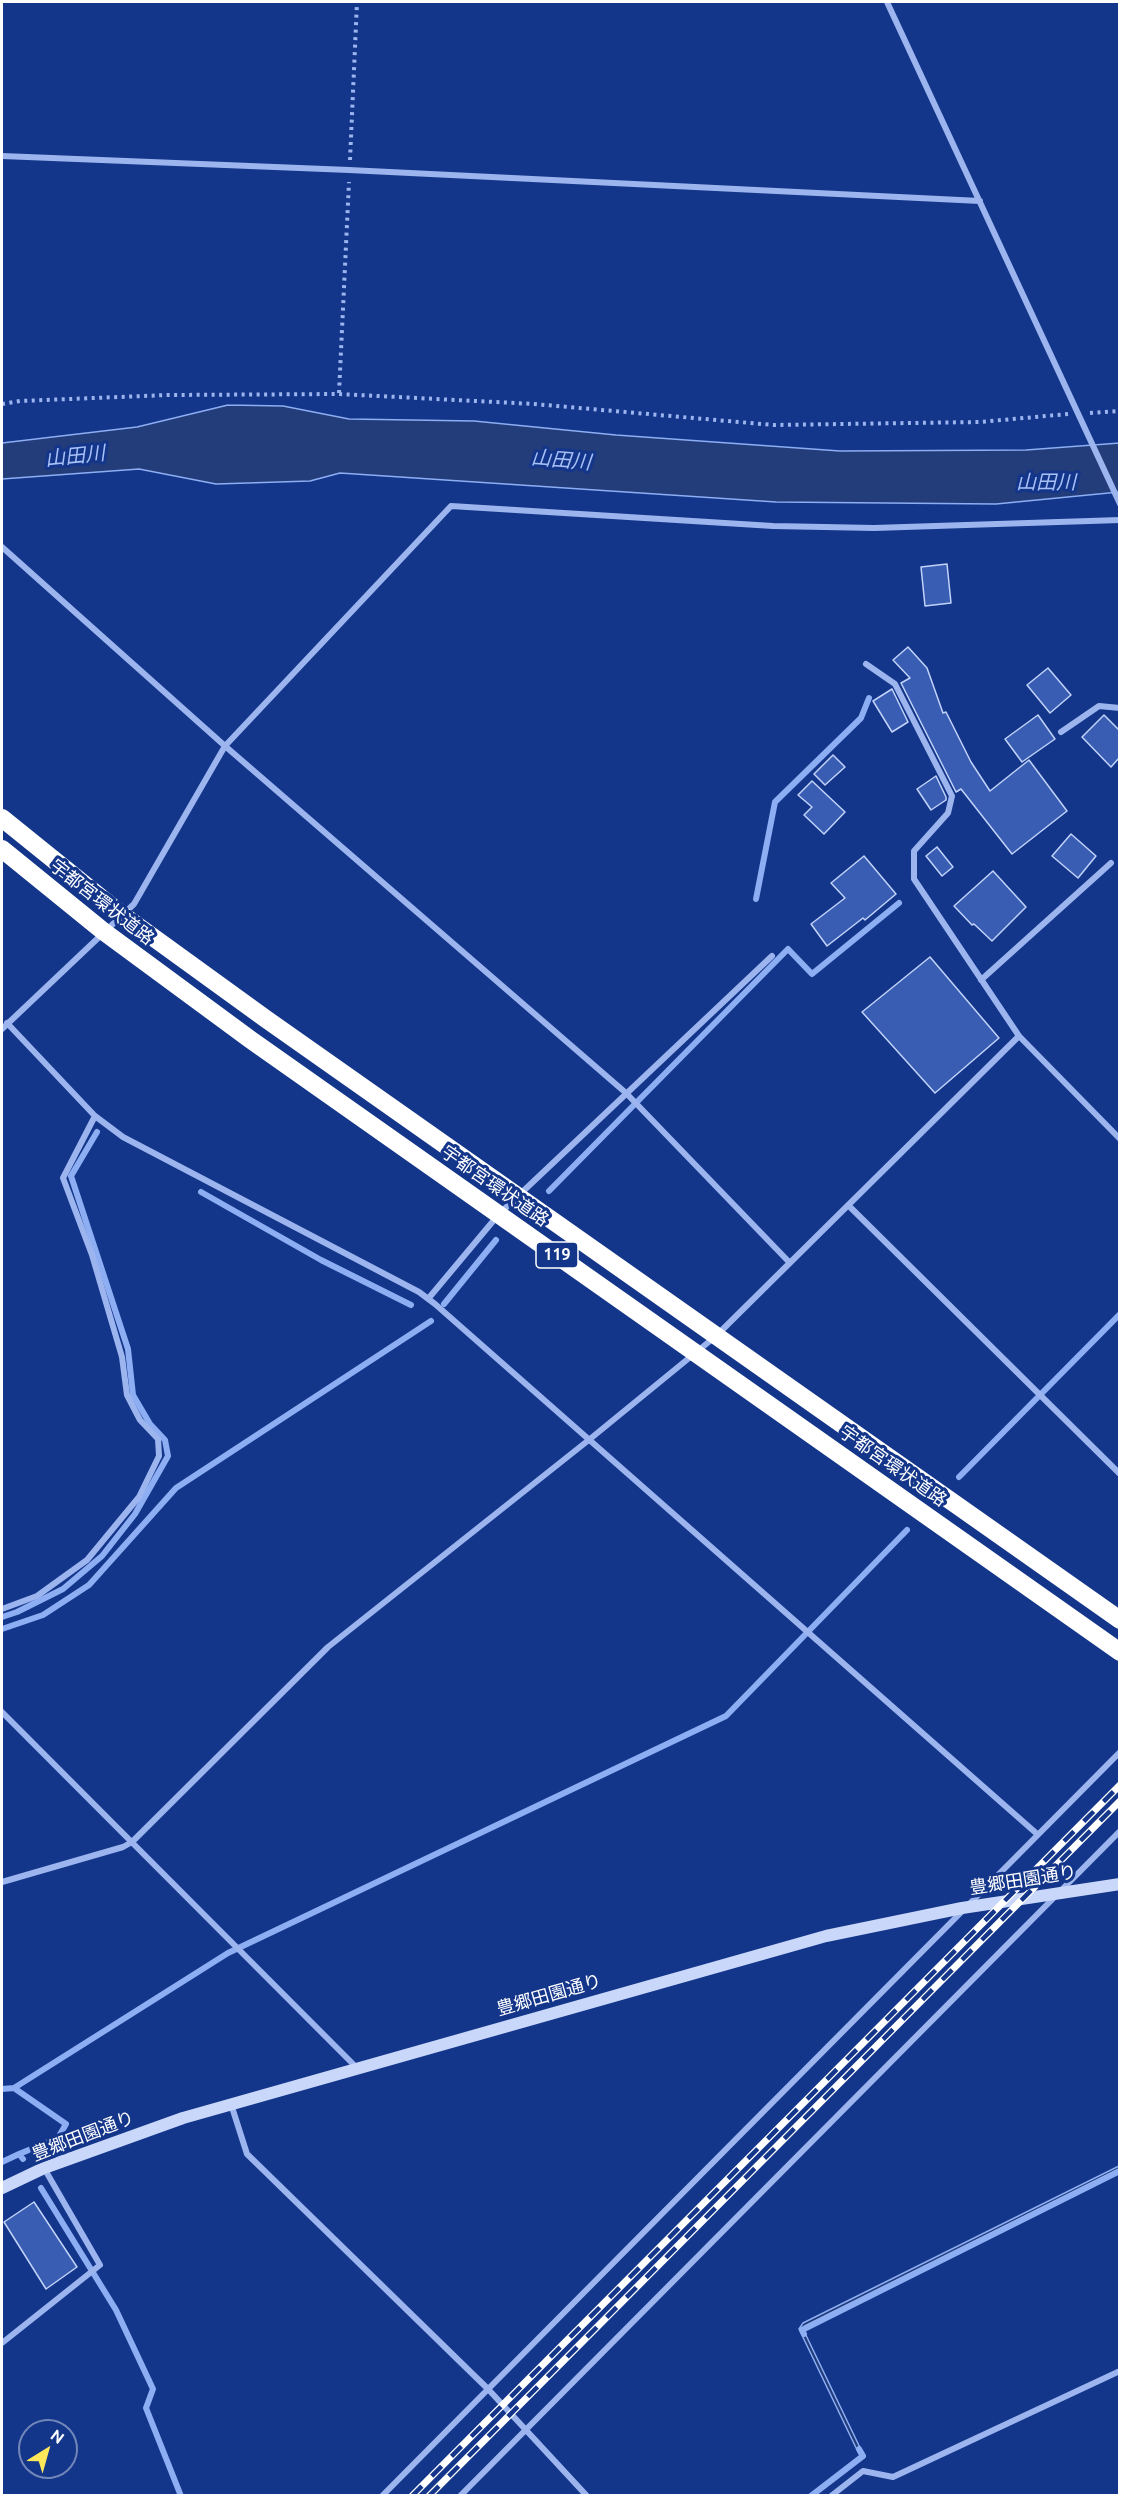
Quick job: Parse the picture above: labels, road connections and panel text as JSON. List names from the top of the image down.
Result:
{
  "streets": {
    "highway": ["宇都宮環状道路", "119"],
    "street": ["豊郷田園通り"]
  },
  "water": ["山田川"],
  "north": "top right"
}
